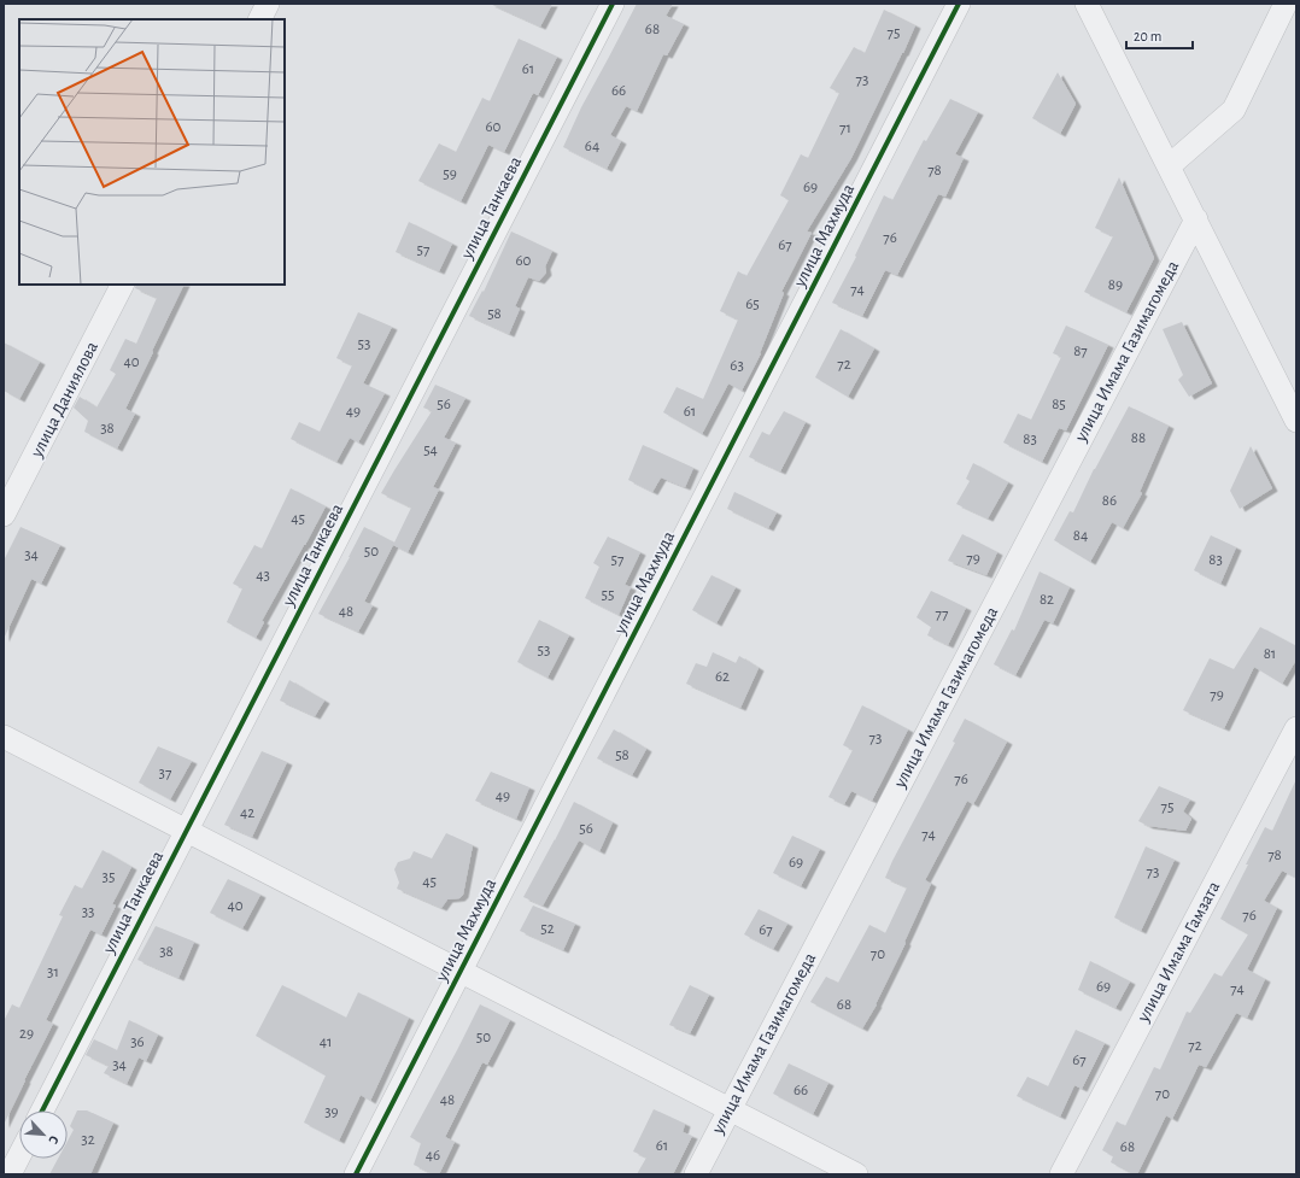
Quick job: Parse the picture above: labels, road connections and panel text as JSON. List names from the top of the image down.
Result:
{
  "streets": {
    "street": [
      "улица Танкаева",
      "улица Махмуда",
      "улица Имама Газимагомеда",
      "улица Даниялова",
      "улица Имама Гамзата"
    ]
  },
  "house_numbers": [
    "68",
    "75",
    "61",
    "73",
    "66",
    "60",
    "71",
    "64",
    "78",
    "59",
    "69",
    "76",
    "67",
    "57",
    "60",
    "89",
    "74",
    "65",
    "58",
    "53",
    "87",
    "40",
    "72",
    "63",
    "56",
    "85",
    "49",
    "61",
    "38",
    "88",
    "83",
    "54",
    "86",
    "45",
    "84",
    "50",
    "34",
    "79",
    "57",
    "83",
    "43",
    "55",
    "82",
    "48",
    "77",
    "53",
    "81",
    "62",
    "79",
    "73",
    "58",
    "37",
    "76",
    "49",
    "75",
    "42",
    "56",
    "74",
    "78",
    "69",
    "73",
    "35",
    "45",
    "40",
    "33",
    "76",
    "52",
    "67",
    "38",
    "70",
    "31",
    "69",
    "74",
    "68",
    "29",
    "50",
    "36",
    "41",
    "72",
    "67",
    "34",
    "66",
    "70",
    "48",
    "39",
    "32",
    "61",
    "68",
    "46"
  ],
  "scale_bar": "20 m",
  "north": "bottom right"
}
